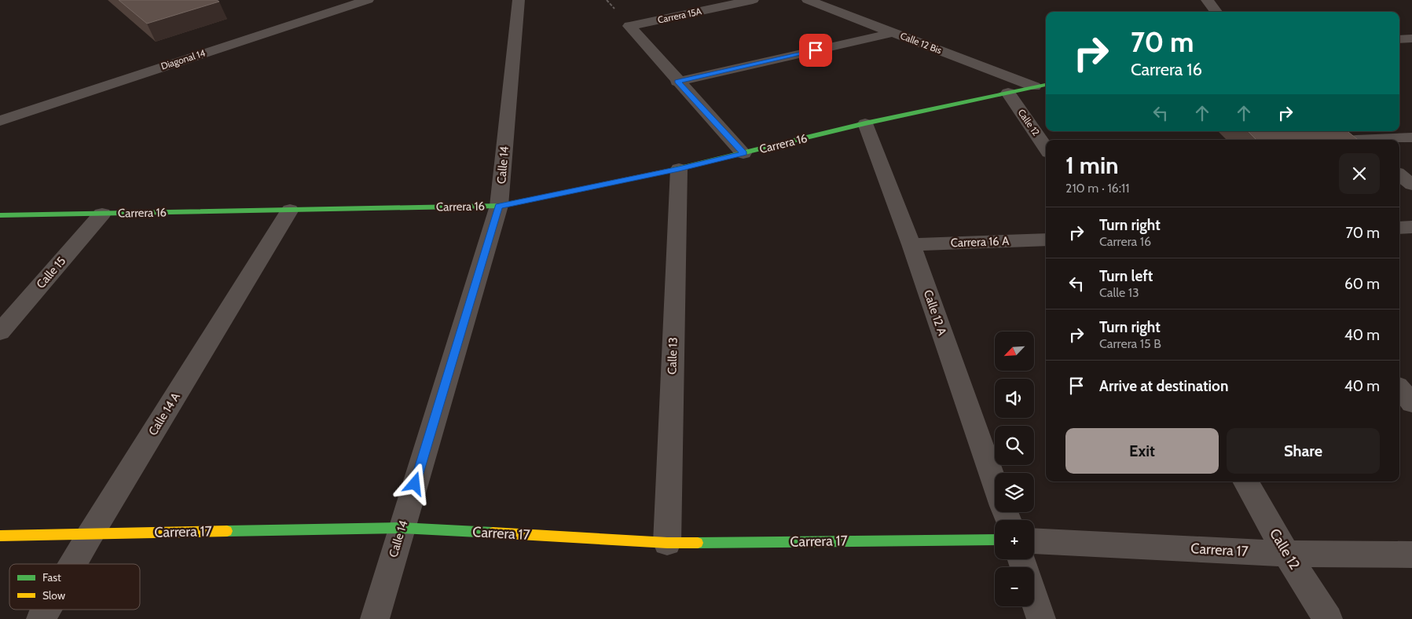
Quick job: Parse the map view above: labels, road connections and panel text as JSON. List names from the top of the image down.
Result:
{
  "streets": {
    "street": [
      "Carrera 15A",
      "Calle 12 Bis",
      "Diagonal 14",
      "Calle 12",
      "Carrera 16",
      "Calle 14",
      "Carrera 16 A",
      "Calle 15",
      "Calle 12 A",
      "Calle 13",
      "Calle 14 A",
      "Carrera 17"
    ]
  },
  "crossings": [
    ["Calle 12 Bis", "Carrera 16"],
    ["Calle 12", "Carrera 16"],
    ["Calle 12", "Carrera 17"],
    ["Carrera 16", "Calle 14"],
    ["Carrera 16", "Calle 15"],
    ["Carrera 16", "Calle 12 A"],
    ["Carrera 16", "Calle 13"],
    ["Carrera 16", "Calle 14 A"],
    ["Calle 14", "Carrera 17"],
    ["Carrera 16 A", "Calle 12 A"],
    ["Calle 13", "Carrera 17"],
    ["Calle 14 A", "Carrera 17"]
  ],
  "legend": ["Fast", "Slow"],
  "north": "bottom left",
  "page": {
    "turn": ["70 m", "Carrera 16"],
    "heading": ["1 min", "210 m · 16:11"],
    "list": [
      {
        "name": "Turn right",
        "note": "Carrera 16",
        "value": "70 m"
      },
      {
        "name": "Turn left",
        "note": "Calle 13",
        "value": "60 m"
      },
      {
        "name": "Turn right",
        "note": "Carrera 15 B",
        "value": "40 m"
      },
      {
        "name": "Arrive at destination",
        "value": "40 m"
      }
    ],
    "map_buttons": ["+", "−"],
    "buttons": ["Exit", "Share"]
  }
}
